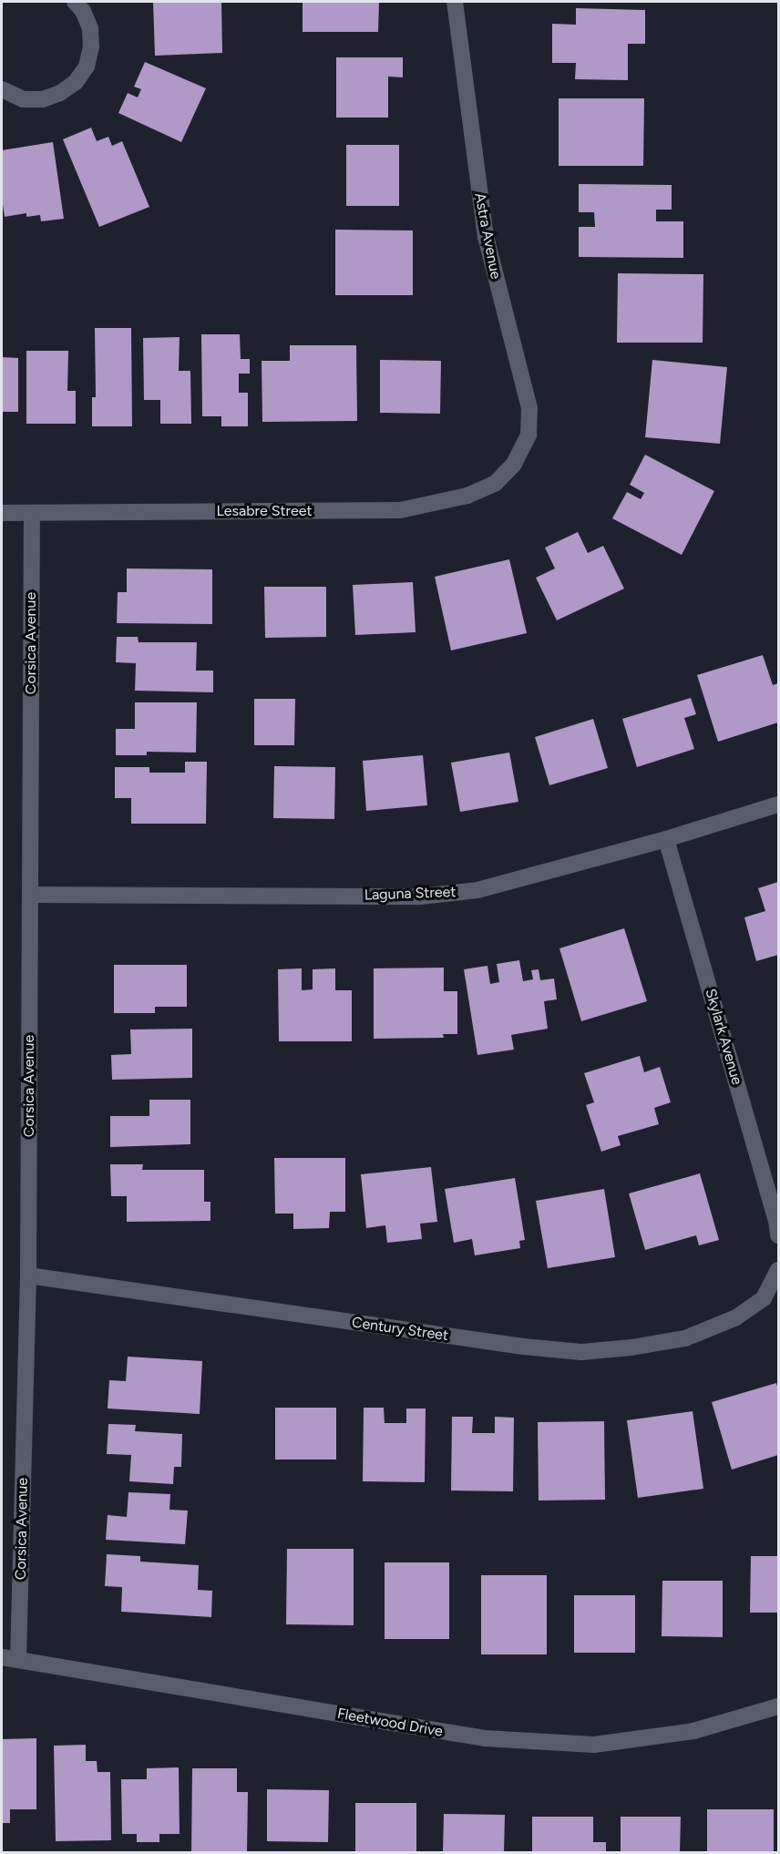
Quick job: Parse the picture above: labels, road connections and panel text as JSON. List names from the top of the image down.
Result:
{
  "streets": {
    "street": [
      "Astra Avenue",
      "Lesabre Street",
      "Corsica Avenue",
      "Laguna Street",
      "Skylark Avenue",
      "Century Street",
      "Fleetwood Drive"
    ]
  },
  "crossings": [
    ["Astra Avenue", "Lesabre Street"],
    ["Lesabre Street", "Corsica Avenue"],
    ["Corsica Avenue", "Laguna Street"],
    ["Corsica Avenue", "Century Street"],
    ["Corsica Avenue", "Fleetwood Drive"],
    ["Laguna Street", "Skylark Avenue"]
  ]
}
